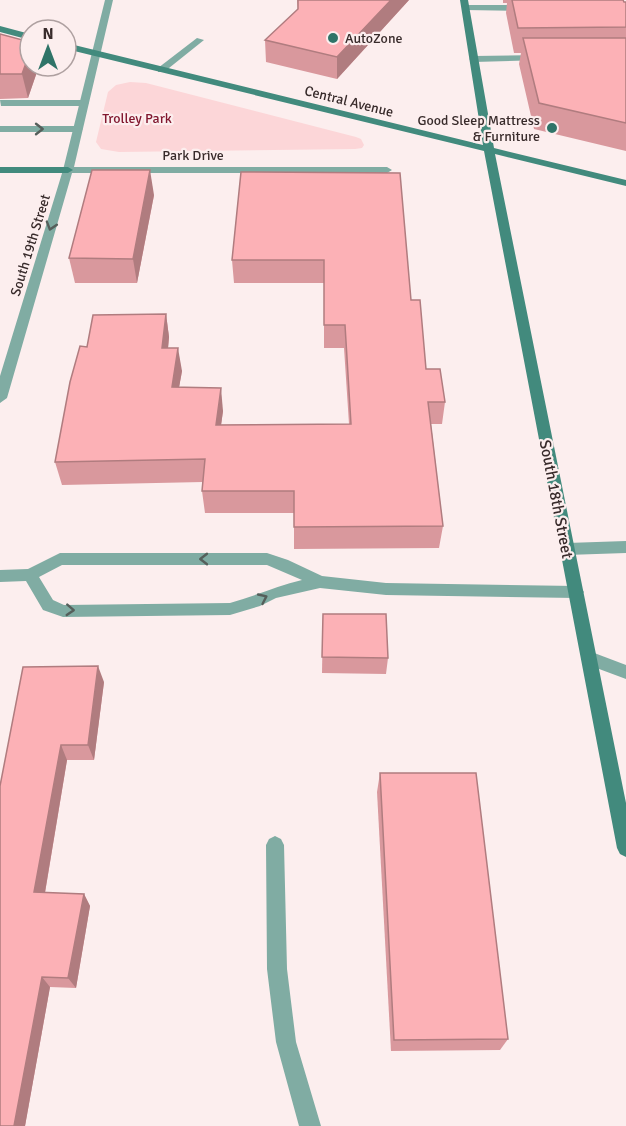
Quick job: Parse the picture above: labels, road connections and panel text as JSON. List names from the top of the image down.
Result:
{
  "streets": {
    "main road": ["Central Avenue", "Park Drive", "South 18th Street"],
    "street": ["South 19th Street"]
  },
  "crossings": [
    ["Central Avenue", "South 19th Street"],
    ["Central Avenue", "South 18th Street"],
    ["Park Drive", "South 19th Street"]
  ],
  "one_way": ["South 19th Street"],
  "parks": ["Trolley Park"],
  "places": ["AutoZone", "Good Sleep Mattress & Furniture"],
  "north": "top"
}
